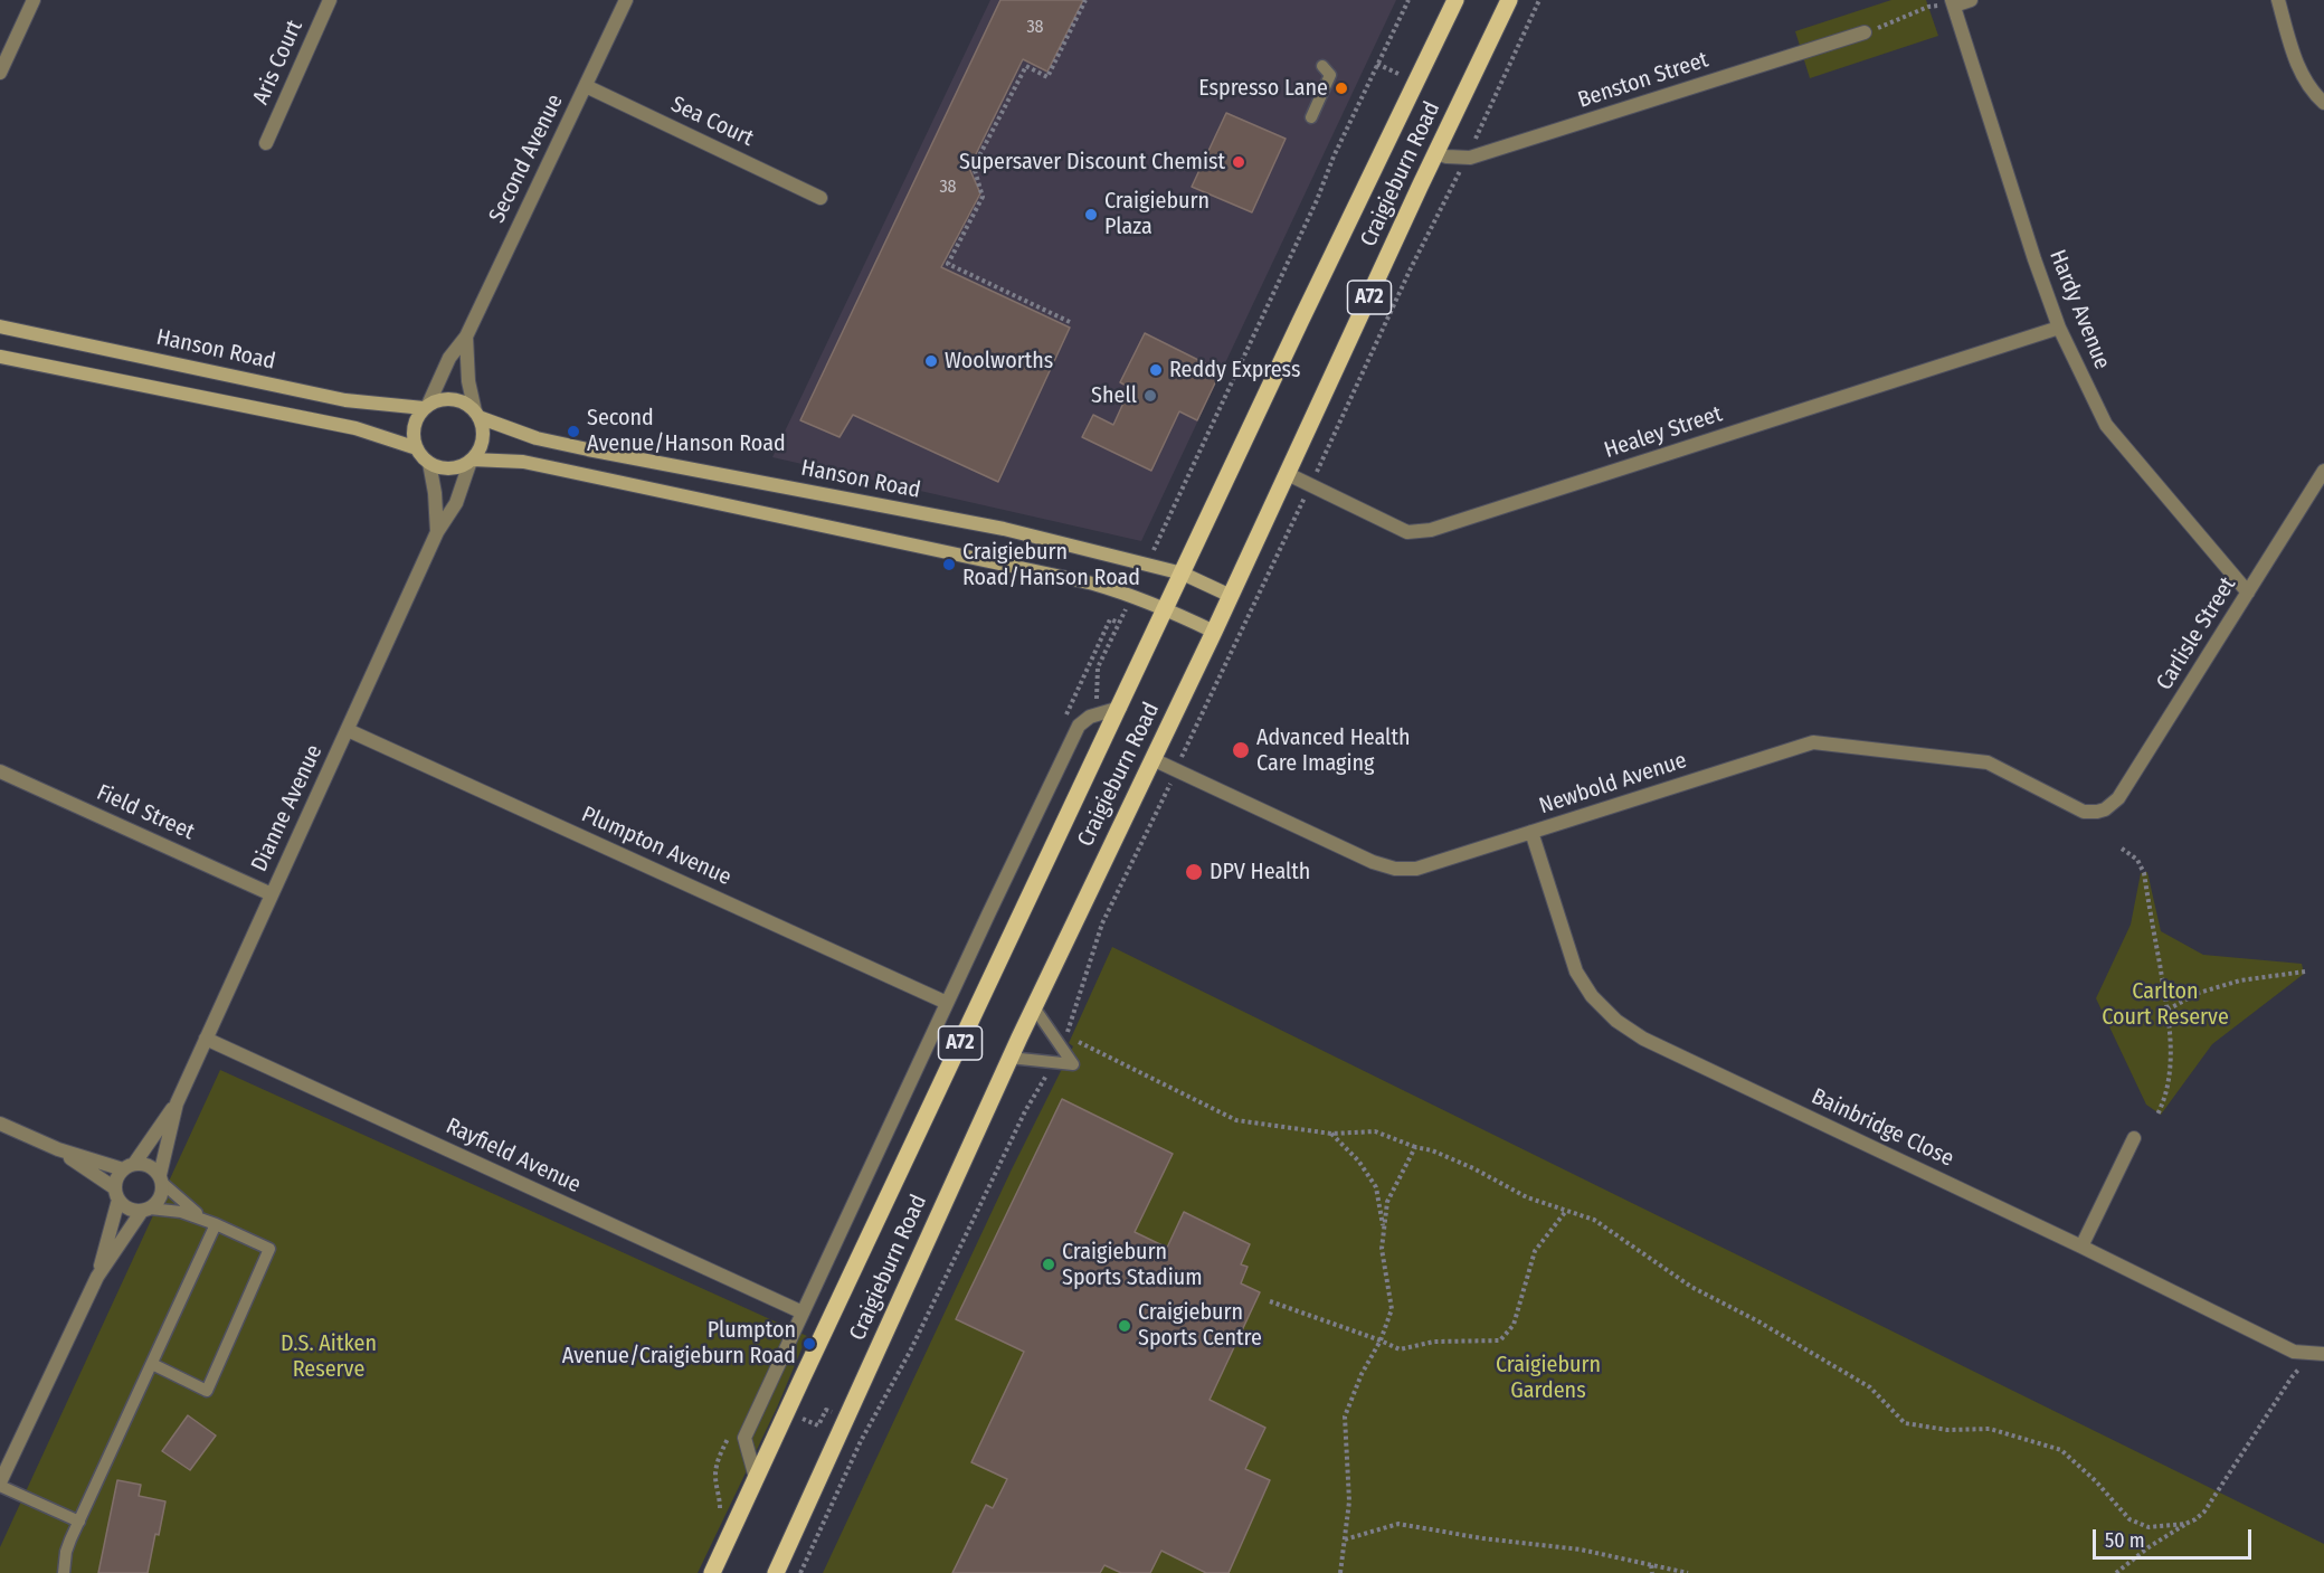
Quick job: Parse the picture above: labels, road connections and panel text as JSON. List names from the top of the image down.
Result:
{
  "streets": {
    "main road": ["Craigieburn Road", "A72"],
    "street": [
      "Aris Court",
      "Benston Street",
      "Sea Court",
      "Second Avenue",
      "Hardy Avenue",
      "Hanson Road",
      "Healey Street",
      "Carlisle Street",
      "Newbold Avenue",
      "Dianne Avenue",
      "Field Street",
      "Plumpton Avenue",
      "Bainbridge Close",
      "Rayfield Avenue"
    ]
  },
  "crossings": [
    ["Benston Street", "Craigieburn Road"],
    ["Sea Court", "Second Avenue"],
    ["Second Avenue", "Hanson Road"],
    ["Second Avenue", "Dianne Avenue"],
    ["Craigieburn Road", "Hanson Road"],
    ["Craigieburn Road", "Healey Street"],
    ["Craigieburn Road", "Newbold Avenue"],
    ["Craigieburn Road", "Plumpton Avenue"],
    ["Craigieburn Road", "Rayfield Avenue"],
    ["Hardy Avenue", "Healey Street"],
    ["Hardy Avenue", "Carlisle Street"],
    ["Hanson Road", "Dianne Avenue"],
    ["Carlisle Street", "Newbold Avenue"],
    ["Newbold Avenue", "Bainbridge Close"],
    ["Dianne Avenue", "Field Street"],
    ["Dianne Avenue", "Plumpton Avenue"],
    ["Dianne Avenue", "Rayfield Avenue"]
  ],
  "parks": ["Carlton Court Reserve", "D.S. Aitken Reserve", "Craigieburn Gardens"],
  "places": [
    "Espresso Lane",
    "Supersaver Discount Chemist",
    "Craigieburn Plaza",
    "Woolworths",
    "Reddy Express",
    "Shell",
    "Second Avenue/Hanson Road",
    "Craigieburn Road/Hanson Road",
    "Advanced Health Care Imaging",
    "DPV Health",
    "Craigieburn Sports Stadium",
    "Craigieburn Sports Centre",
    "Plumpton Avenue/Craigieburn Road"
  ],
  "house_numbers": ["38", "38"],
  "scale_bar": "50 m"
}
